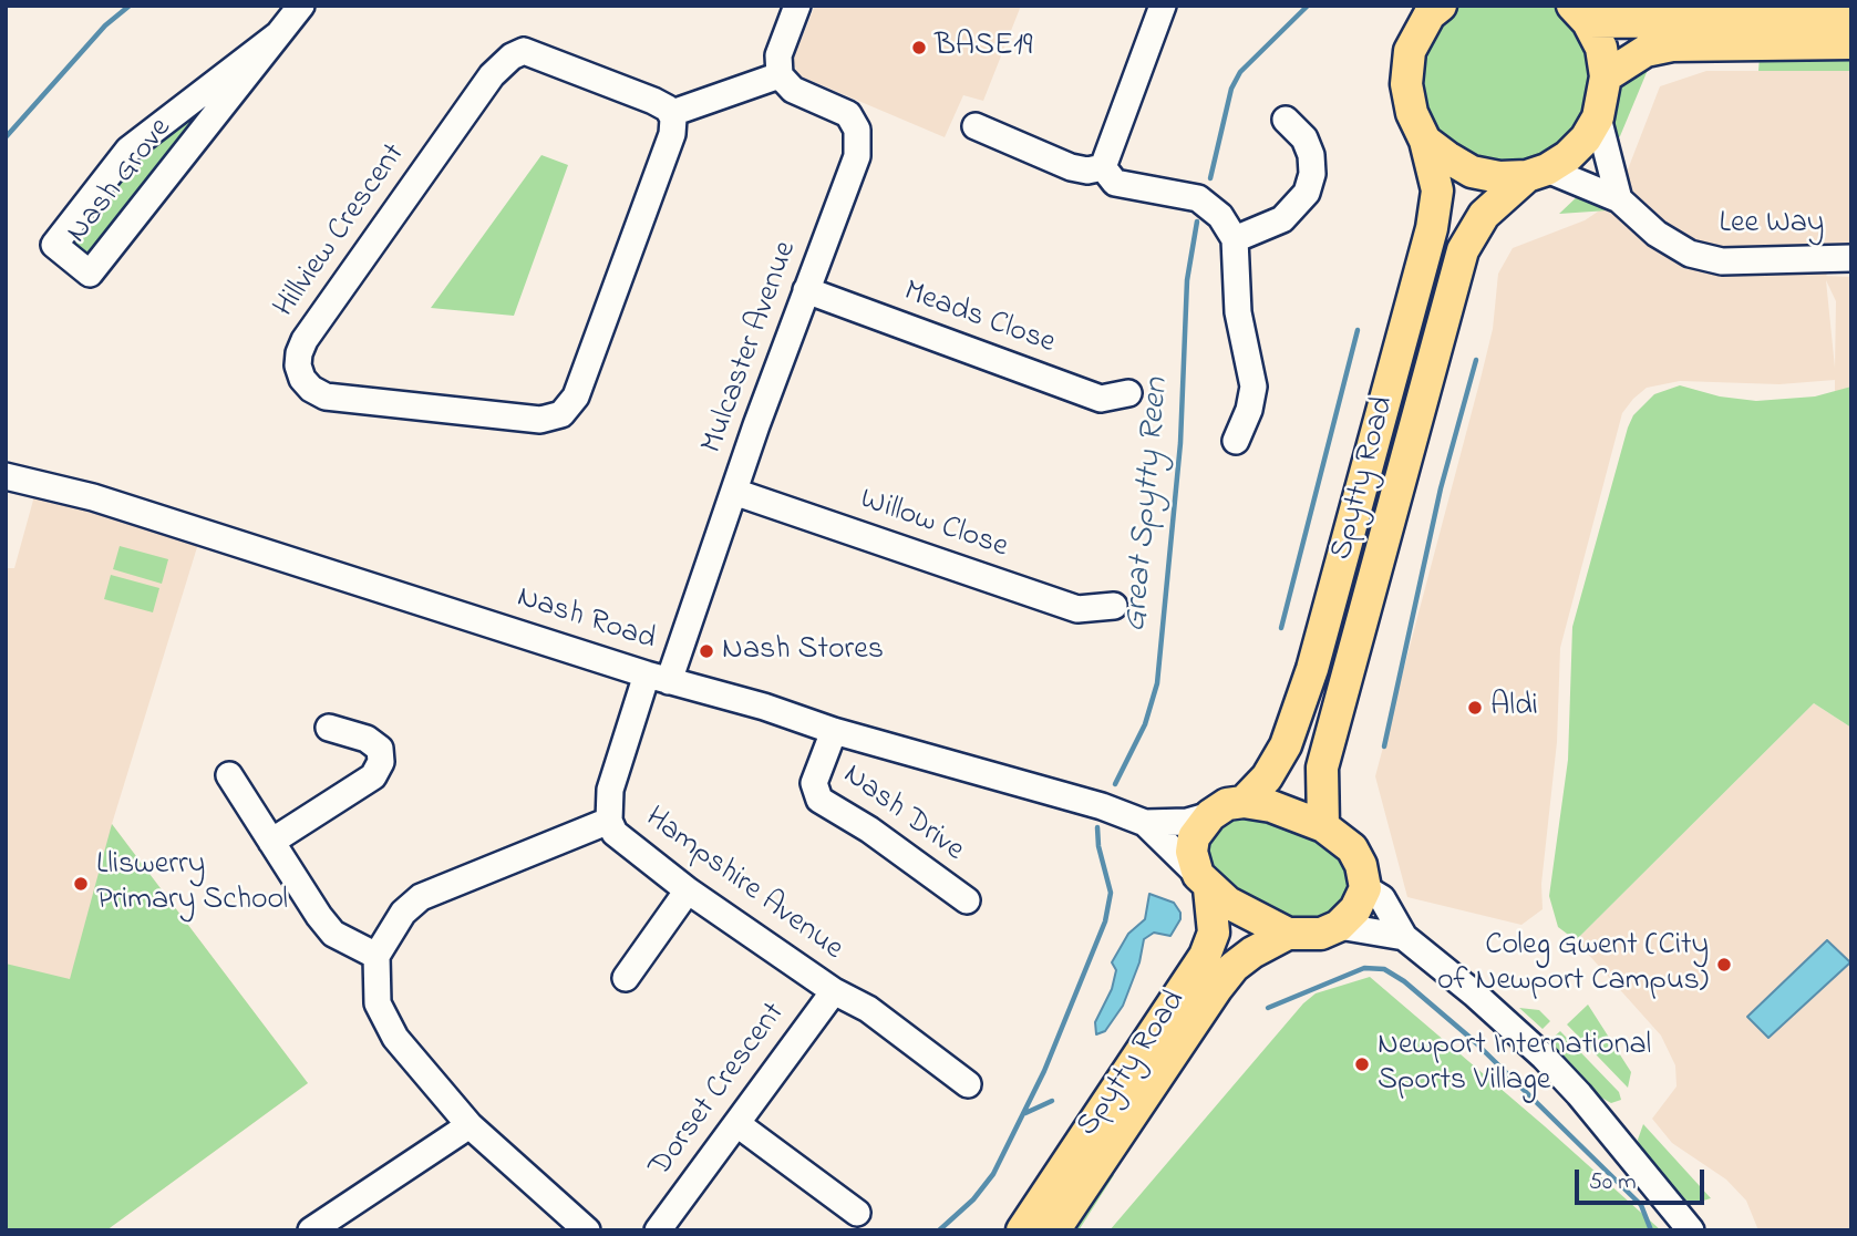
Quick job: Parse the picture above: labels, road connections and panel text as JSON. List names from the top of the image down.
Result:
{
  "streets": {
    "main road": ["Spytty Road"],
    "street": [
      "Nash Grove",
      "Lee Way",
      "Hillview Crescent",
      "Meads Close",
      "Mulcaster Avenue",
      "Willow Close",
      "Nash Road",
      "Nash Drive",
      "Hampshire Avenue",
      "Dorset Crescent"
    ]
  },
  "crossings": [
    ["Lee Way", "Spytty Road"],
    ["Meads Close", "Mulcaster Avenue"],
    ["Mulcaster Avenue", "Willow Close"],
    ["Mulcaster Avenue", "Nash Road"],
    ["Mulcaster Avenue", "Hampshire Avenue"],
    ["Spytty Road", "Nash Road"],
    ["Nash Road", "Nash Drive"],
    ["Nash Road", "Hampshire Avenue"],
    ["Hampshire Avenue", "Dorset Crescent"]
  ],
  "water": ["Great Spytty Reen"],
  "places": [
    "BASE19",
    "Nash Stores",
    "Aldi",
    "Lliswerry Primary School",
    "Coleg Gwent (City of Newport Campus)",
    "Newport International Sports Village"
  ],
  "scale_bar": "50 m"
}
